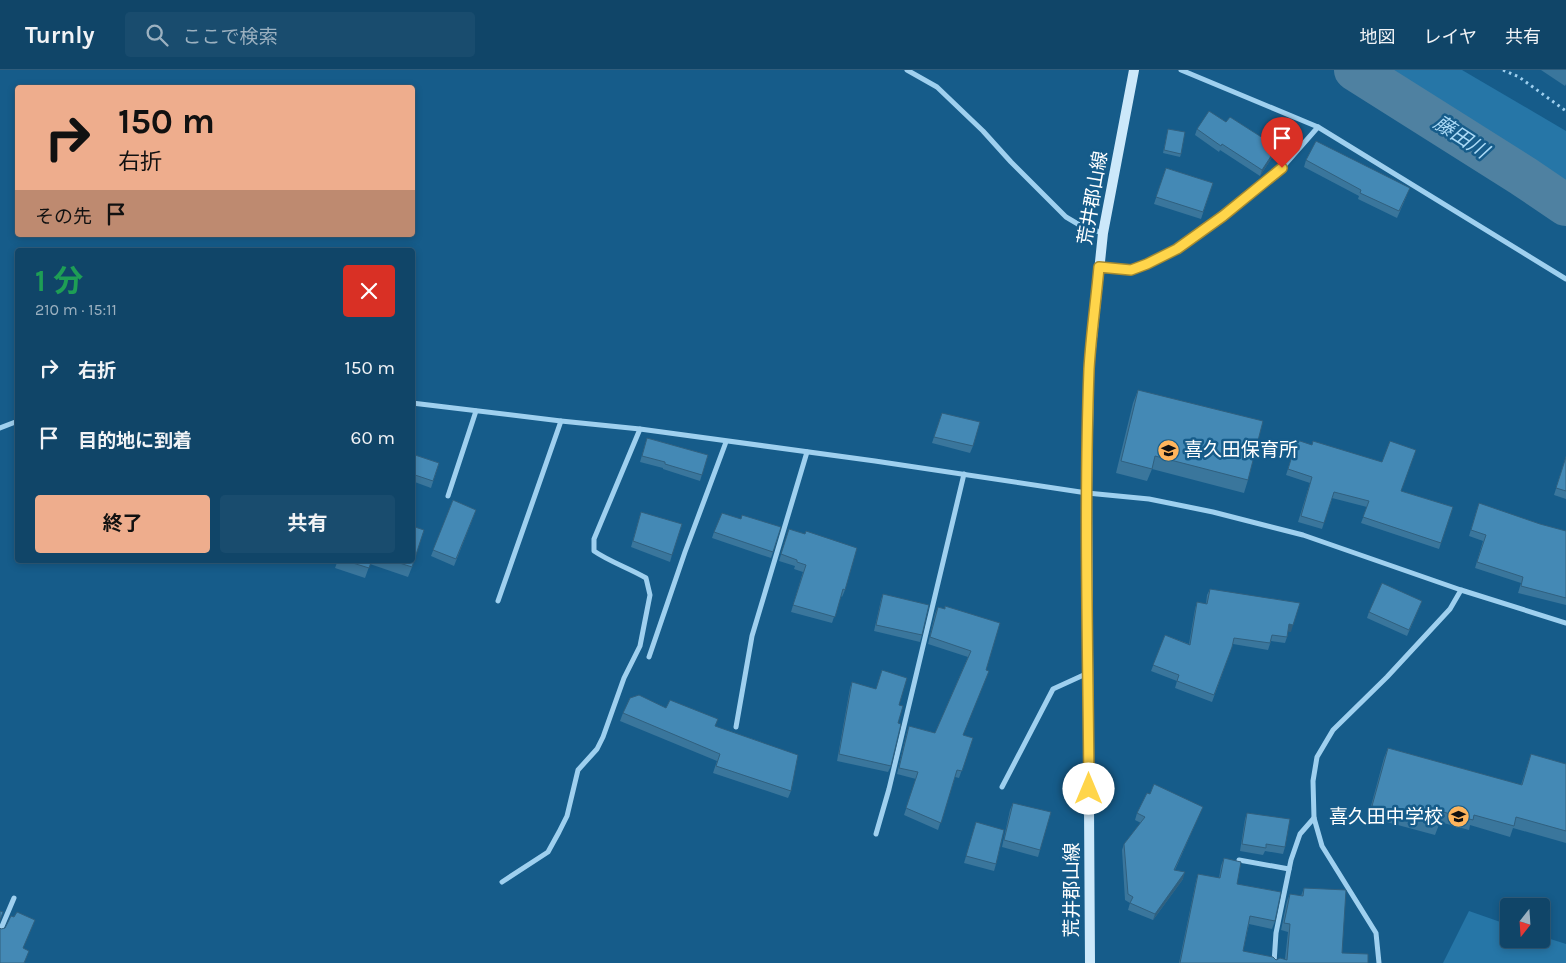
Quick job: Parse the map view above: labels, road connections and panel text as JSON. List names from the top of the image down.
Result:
{
  "streets": {
    "main road": ["荒井郡山線"]
  },
  "water": ["藤田川"],
  "places": {
    "school or university": ["喜久田保育所", "喜久田中学校"]
  },
  "north": "bottom",
  "page": {
    "header": "Turnly",
    "search": "ここで検索",
    "nav": ["地図", "レイヤ", "共有"],
    "turn": ["150 m", "右折"],
    "then": "その先",
    "heading": ["1 分", "210 m · 15:11"],
    "list": [
      {
        "name": "右折",
        "value": "150 m"
      },
      {
        "name": "目的地に到着",
        "value": "60 m"
      }
    ],
    "buttons": ["終了", "共有"]
  }
}
